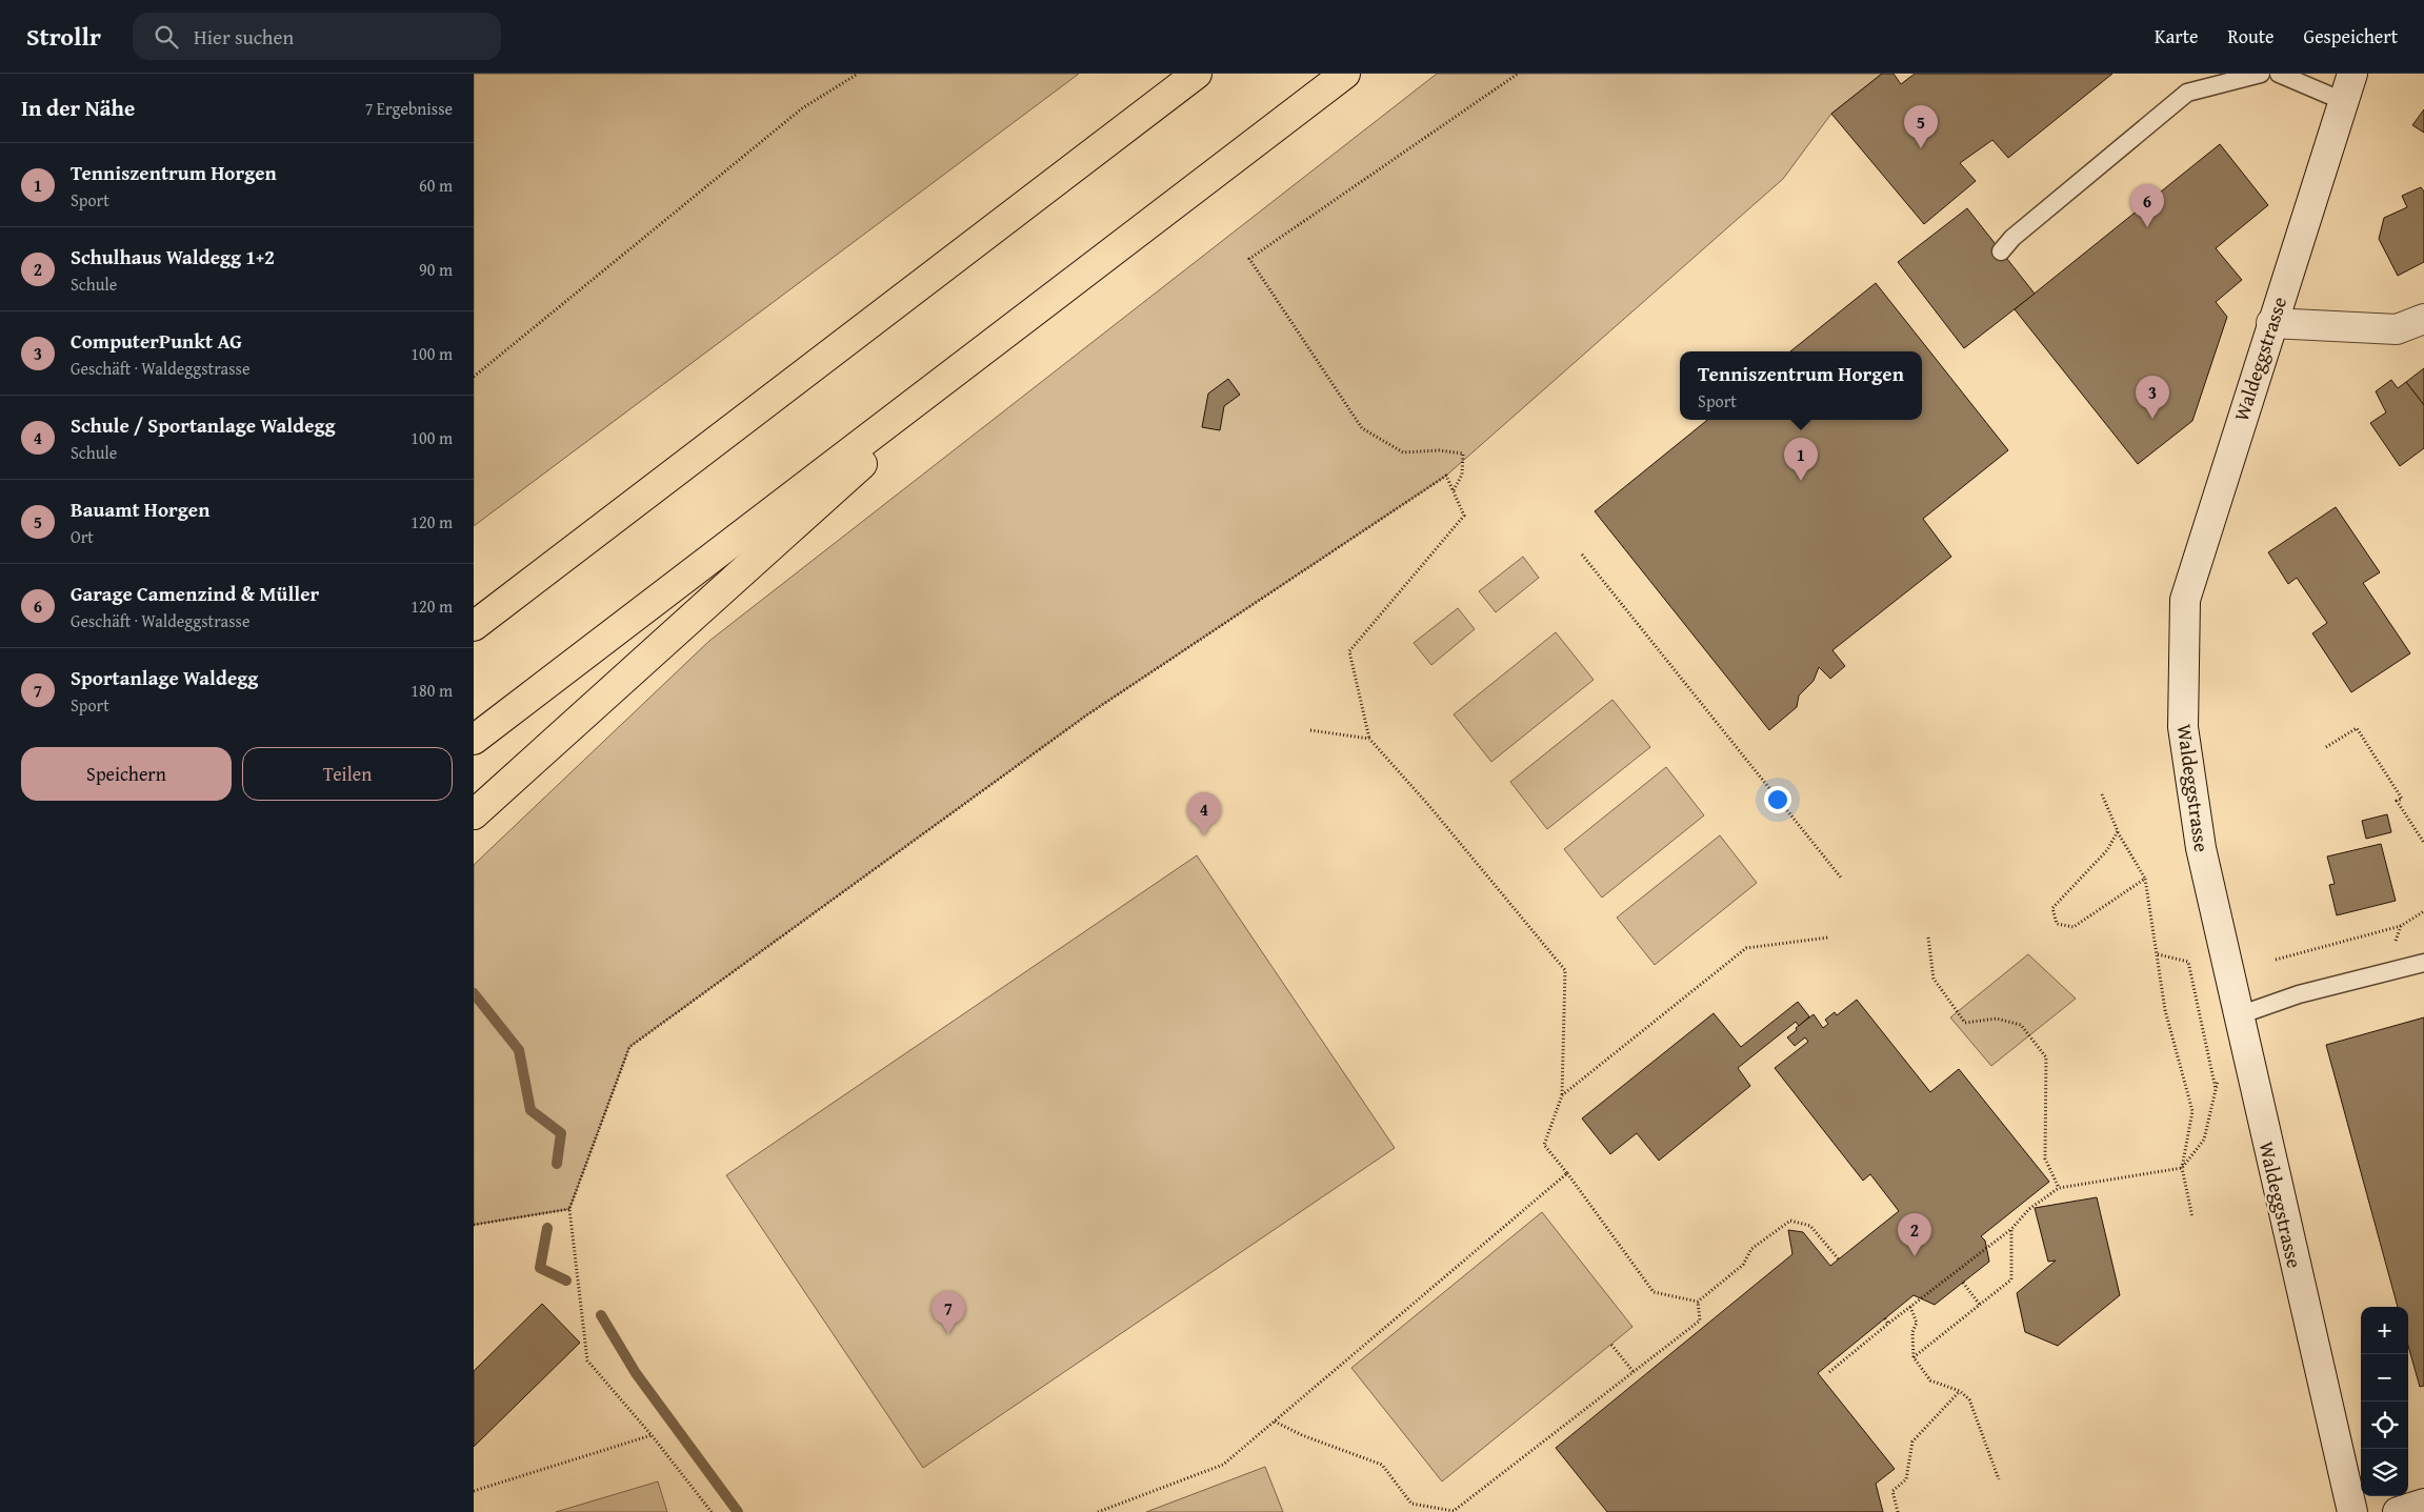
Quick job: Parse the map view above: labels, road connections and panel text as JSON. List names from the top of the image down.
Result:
{
  "streets": {
    "street": ["Waldeggstrasse"]
  },
  "page": {
    "header": "Strollr",
    "search": "Hier suchen",
    "nav": ["Karte", "Route", "Gespeichert"],
    "heading": ["In der Nähe", "7 Ergebnisse"],
    "pins": [
      "5",
      "6",
      "3",
      "1",
      "4",
      "2",
      "7"
    ],
    "list": [
      {
        "mark": "1",
        "name": "Tenniszentrum Horgen",
        "note": "Sport",
        "value": "60 m"
      },
      {
        "mark": "2",
        "name": "Schulhaus Waldegg 1+2",
        "note": "Schule",
        "value": "90 m"
      },
      {
        "mark": "3",
        "name": "ComputerPunkt AG",
        "note": "Geschäft · Waldeggstrasse",
        "value": "100 m"
      },
      {
        "mark": "4",
        "name": "Schule / Sportanlage Waldegg",
        "note": "Schule",
        "value": "100 m"
      },
      {
        "mark": "5",
        "name": "Bauamt Horgen",
        "note": "Ort",
        "value": "120 m"
      },
      {
        "mark": "6",
        "name": "Garage Camenzind & Müller",
        "note": "Geschäft · Waldeggstrasse",
        "value": "120 m"
      },
      {
        "mark": "7",
        "name": "Sportanlage Waldegg",
        "note": "Sport",
        "value": "180 m"
      }
    ],
    "popup": ["Tenniszentrum Horgen", "Sport"],
    "buttons": ["Speichern", "Teilen"],
    "map_buttons": ["+", "−"]
  }
}
